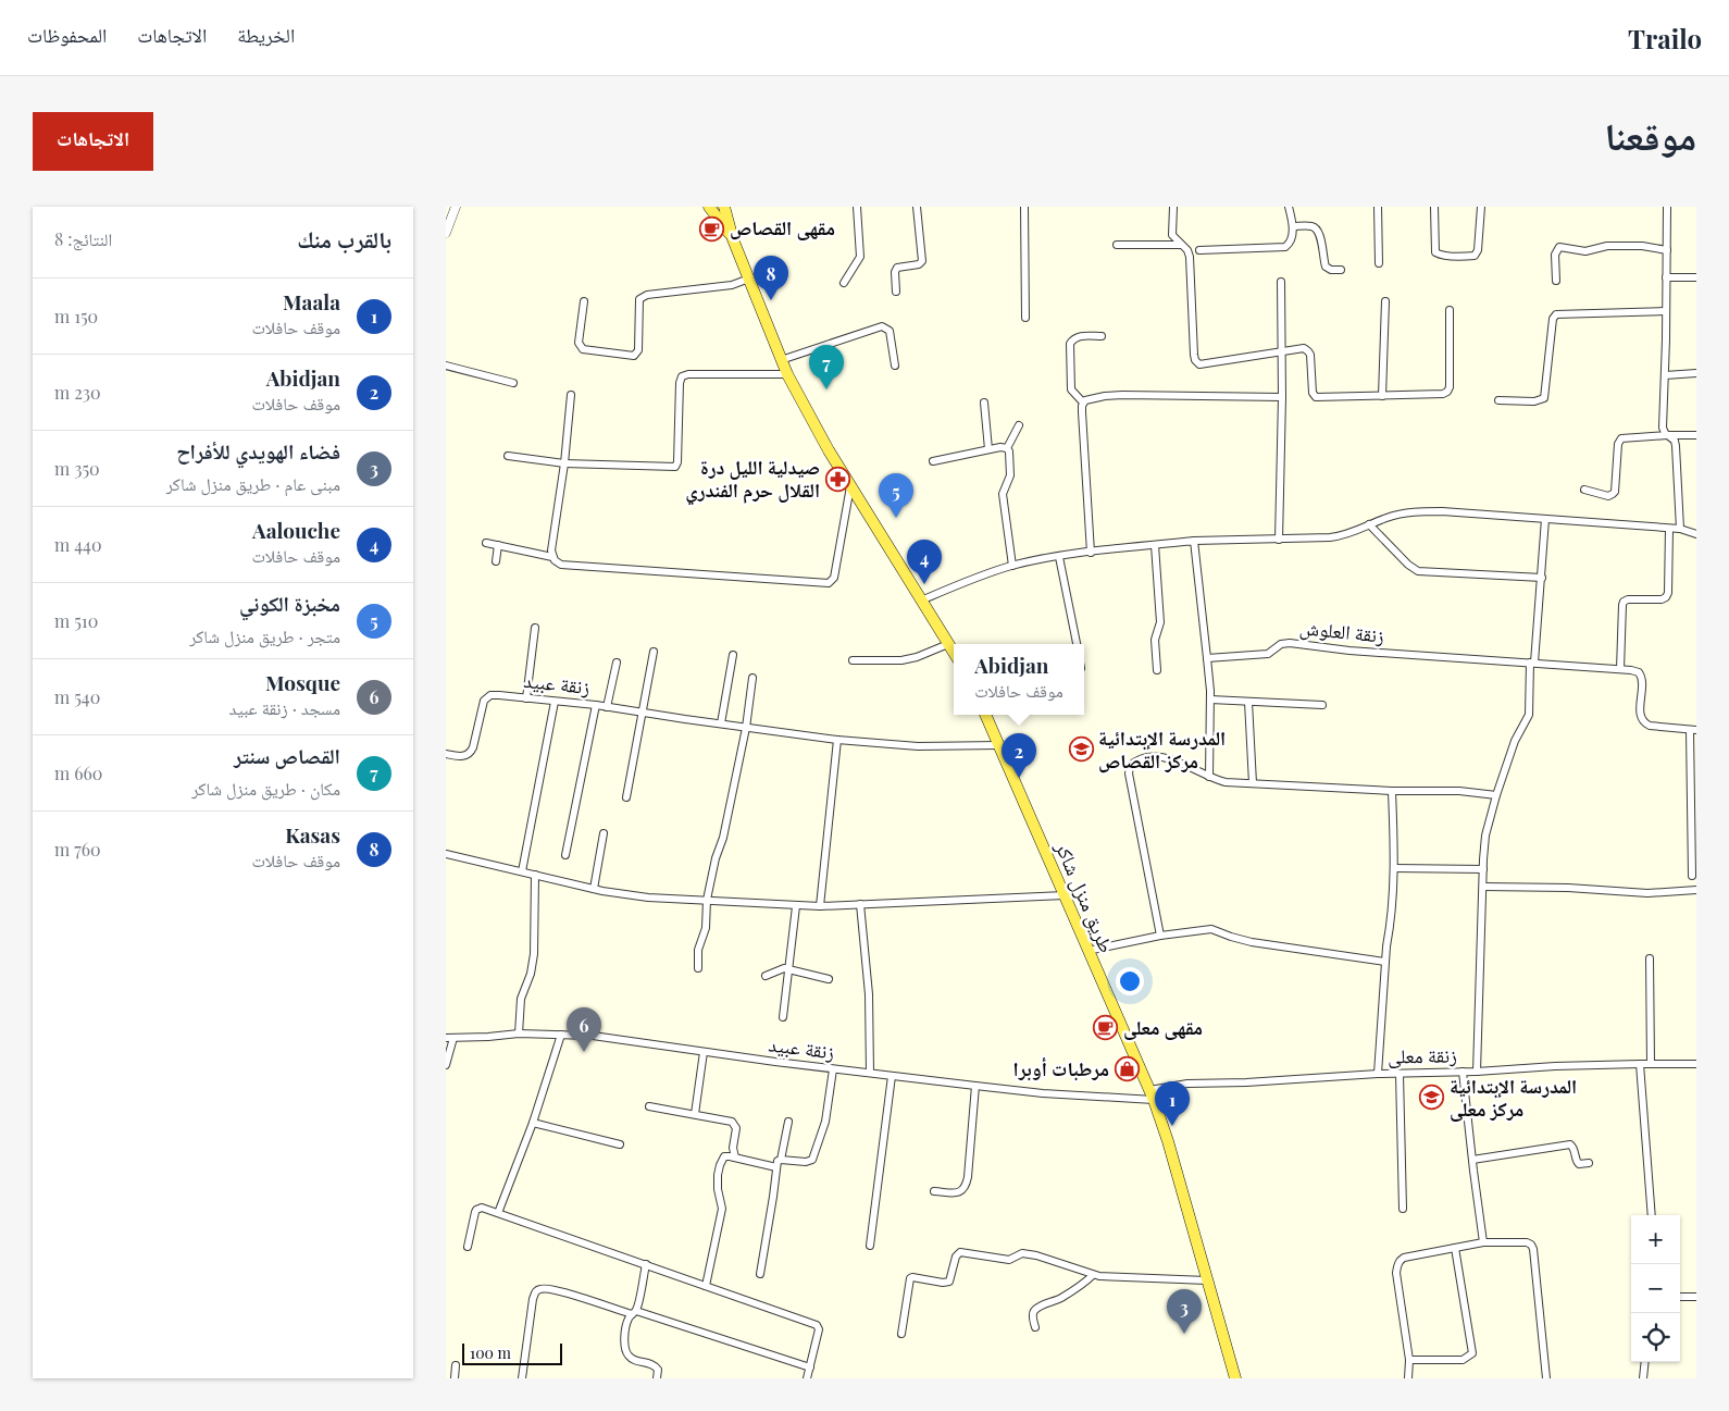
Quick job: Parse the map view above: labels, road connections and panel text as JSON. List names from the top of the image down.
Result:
{
  "streets": {
    "main road": ["طريق منزل شاكر"],
    "street": ["زنقة العلوش", "زنقة عبيد", "زنقة معلى"]
  },
  "crossings": [
    ["زنقة عبيد", "طريق منزل شاكر"],
    ["زنقة عبيد", "زنقة معلى"],
    ["طريق منزل شاكر", "زنقة معلى"]
  ],
  "places": {
    "cafe": ["مقهى القصاص", "مقهى معلى"],
    "pharmacy": ["صيدلية الليل درة القلال حرم الفندري"],
    "school or university": ["المدرسة الإبتدائية مركز القصاص", "المدرسة الإبتدائية مركز معلى"],
    "shop": ["مرطبات أوبرا"]
  },
  "scale_bar": "100 m",
  "page": {
    "header": "Trailo",
    "nav": ["الخريطة", "الاتجاهات", "المحفوظات"],
    "title": "موقعنا",
    "buttons": "الاتجاهات",
    "heading": ["بالقرب منك", "النتائج: 8"],
    "pins": [
      "8",
      "7",
      "5",
      "4",
      "2",
      "6",
      "1",
      "3"
    ],
    "list": [
      {
        "mark": "1",
        "name": "Maala",
        "note": "موقف حافلات",
        "value": "150 m"
      },
      {
        "mark": "2",
        "name": "Abidjan",
        "note": "موقف حافلات",
        "value": "230 m"
      },
      {
        "mark": "3",
        "name": "فضاء الهويدي للأفراح",
        "note": "مبنى عام · طريق منزل شاكر",
        "value": "350 m"
      },
      {
        "mark": "4",
        "name": "Aalouche",
        "note": "موقف حافلات",
        "value": "440 m"
      },
      {
        "mark": "5",
        "name": "مخبزة الكوني",
        "note": "متجر · طريق منزل شاكر",
        "value": "510 m"
      },
      {
        "mark": "6",
        "name": "Mosque",
        "note": "مسجد · زنقة عبيد",
        "value": "540 m"
      },
      {
        "mark": "7",
        "name": "القصاص سنتر",
        "note": "مكان · طريق منزل شاكر",
        "value": "660 m"
      },
      {
        "mark": "8",
        "name": "Kasas",
        "note": "موقف حافلات",
        "value": "760 m"
      }
    ],
    "popup": ["Abidjan", "موقف حافلات"],
    "map_buttons": ["+", "−"],
    "scale": "100 m"
  }
}
